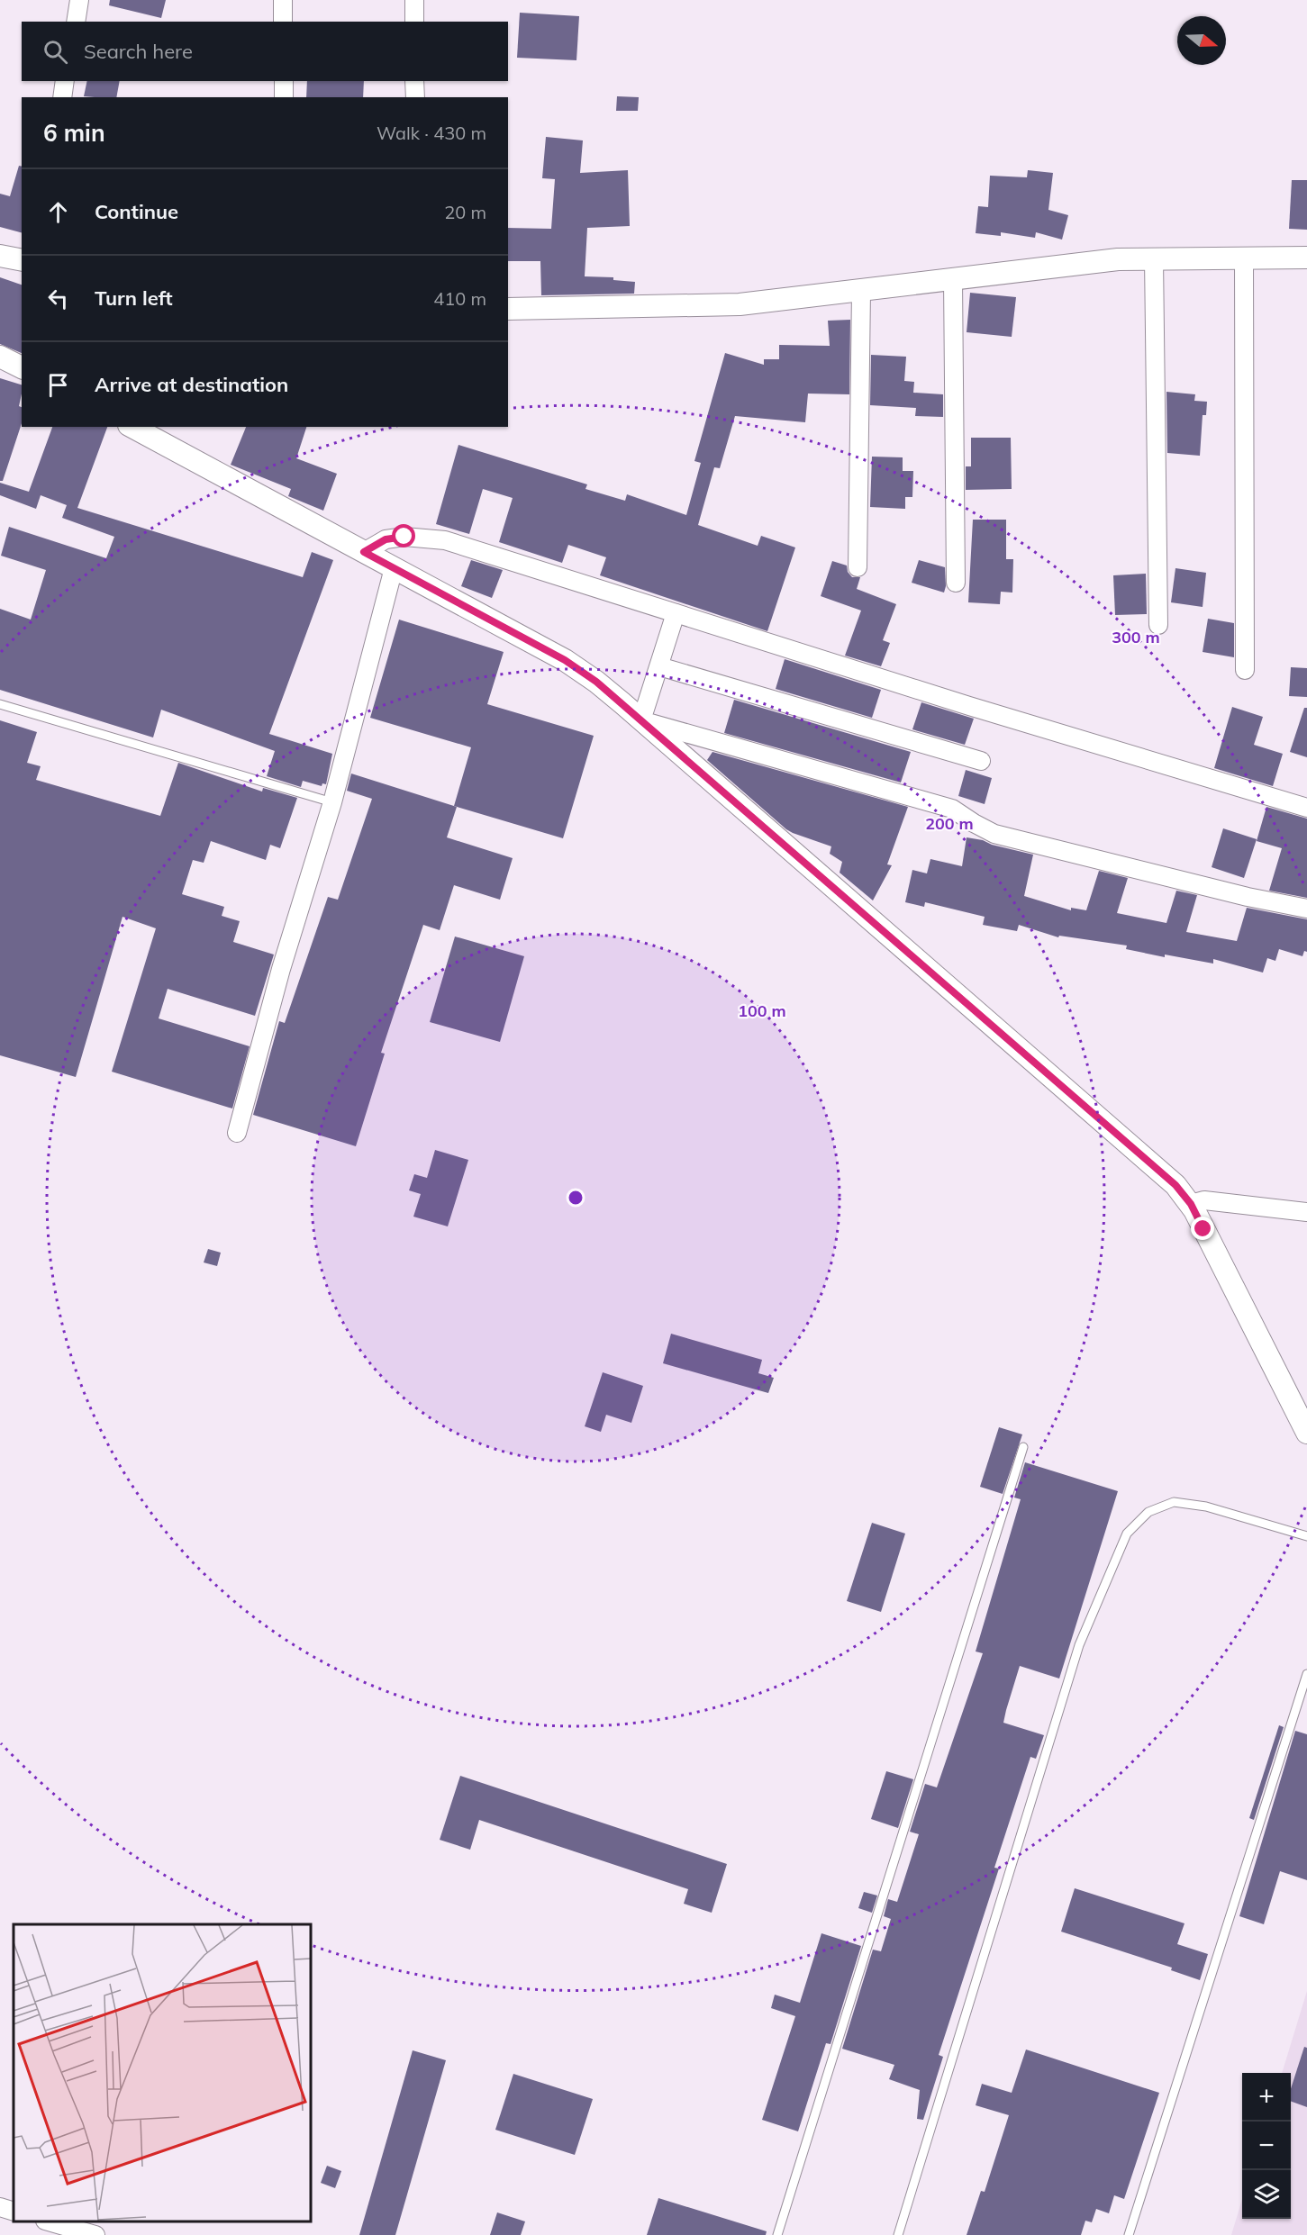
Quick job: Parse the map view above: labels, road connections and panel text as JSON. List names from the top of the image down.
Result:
{
  "north": "right",
  "page": {
    "search": "Search here",
    "heading": ["6 min", "Walk · 430 m"],
    "list": [
      ["Continue", "20 m"],
      ["Turn left", "410 m"],
      "Arrive at destination"
    ],
    "map_buttons": ["+", "−"]
  },
  "rings": ["300 m", "200 m", "100 m"]
}
